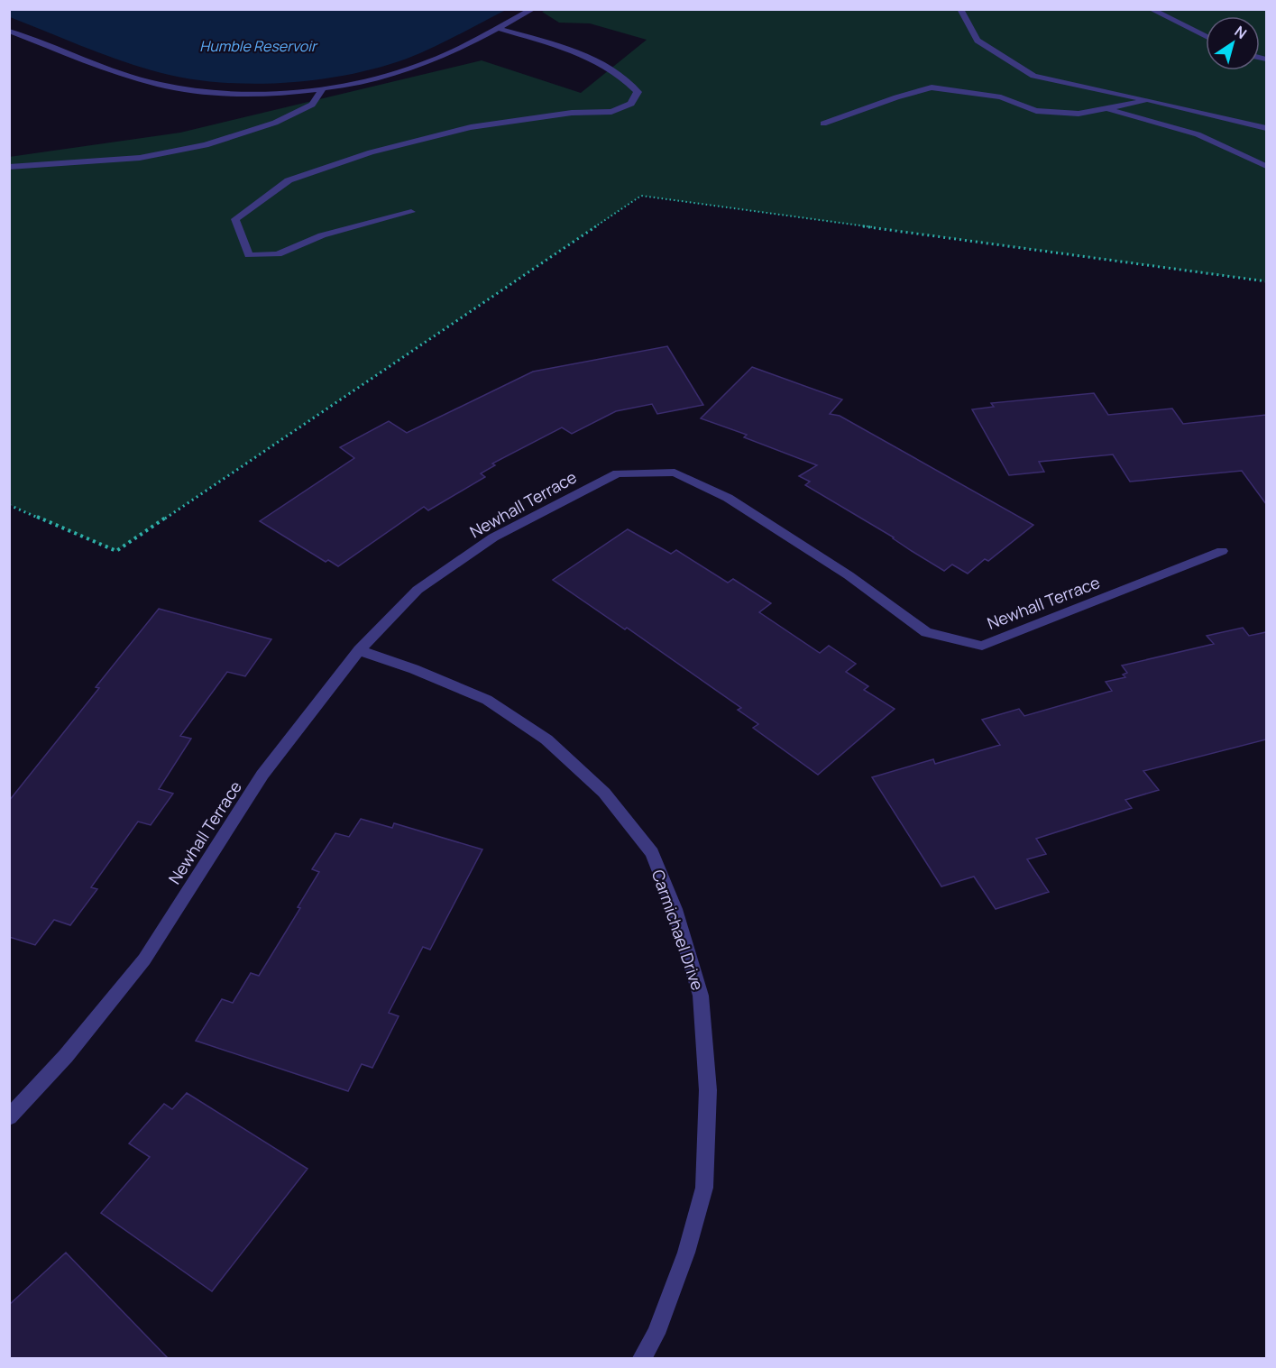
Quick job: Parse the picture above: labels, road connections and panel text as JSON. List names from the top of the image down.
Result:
{
  "streets": {
    "street": ["Newhall Terrace", "Carmichael Drive"]
  },
  "crossings": [
    ["Newhall Terrace", "Carmichael Drive"]
  ],
  "water": ["Humble Reservoir"],
  "north": "top right"
}
